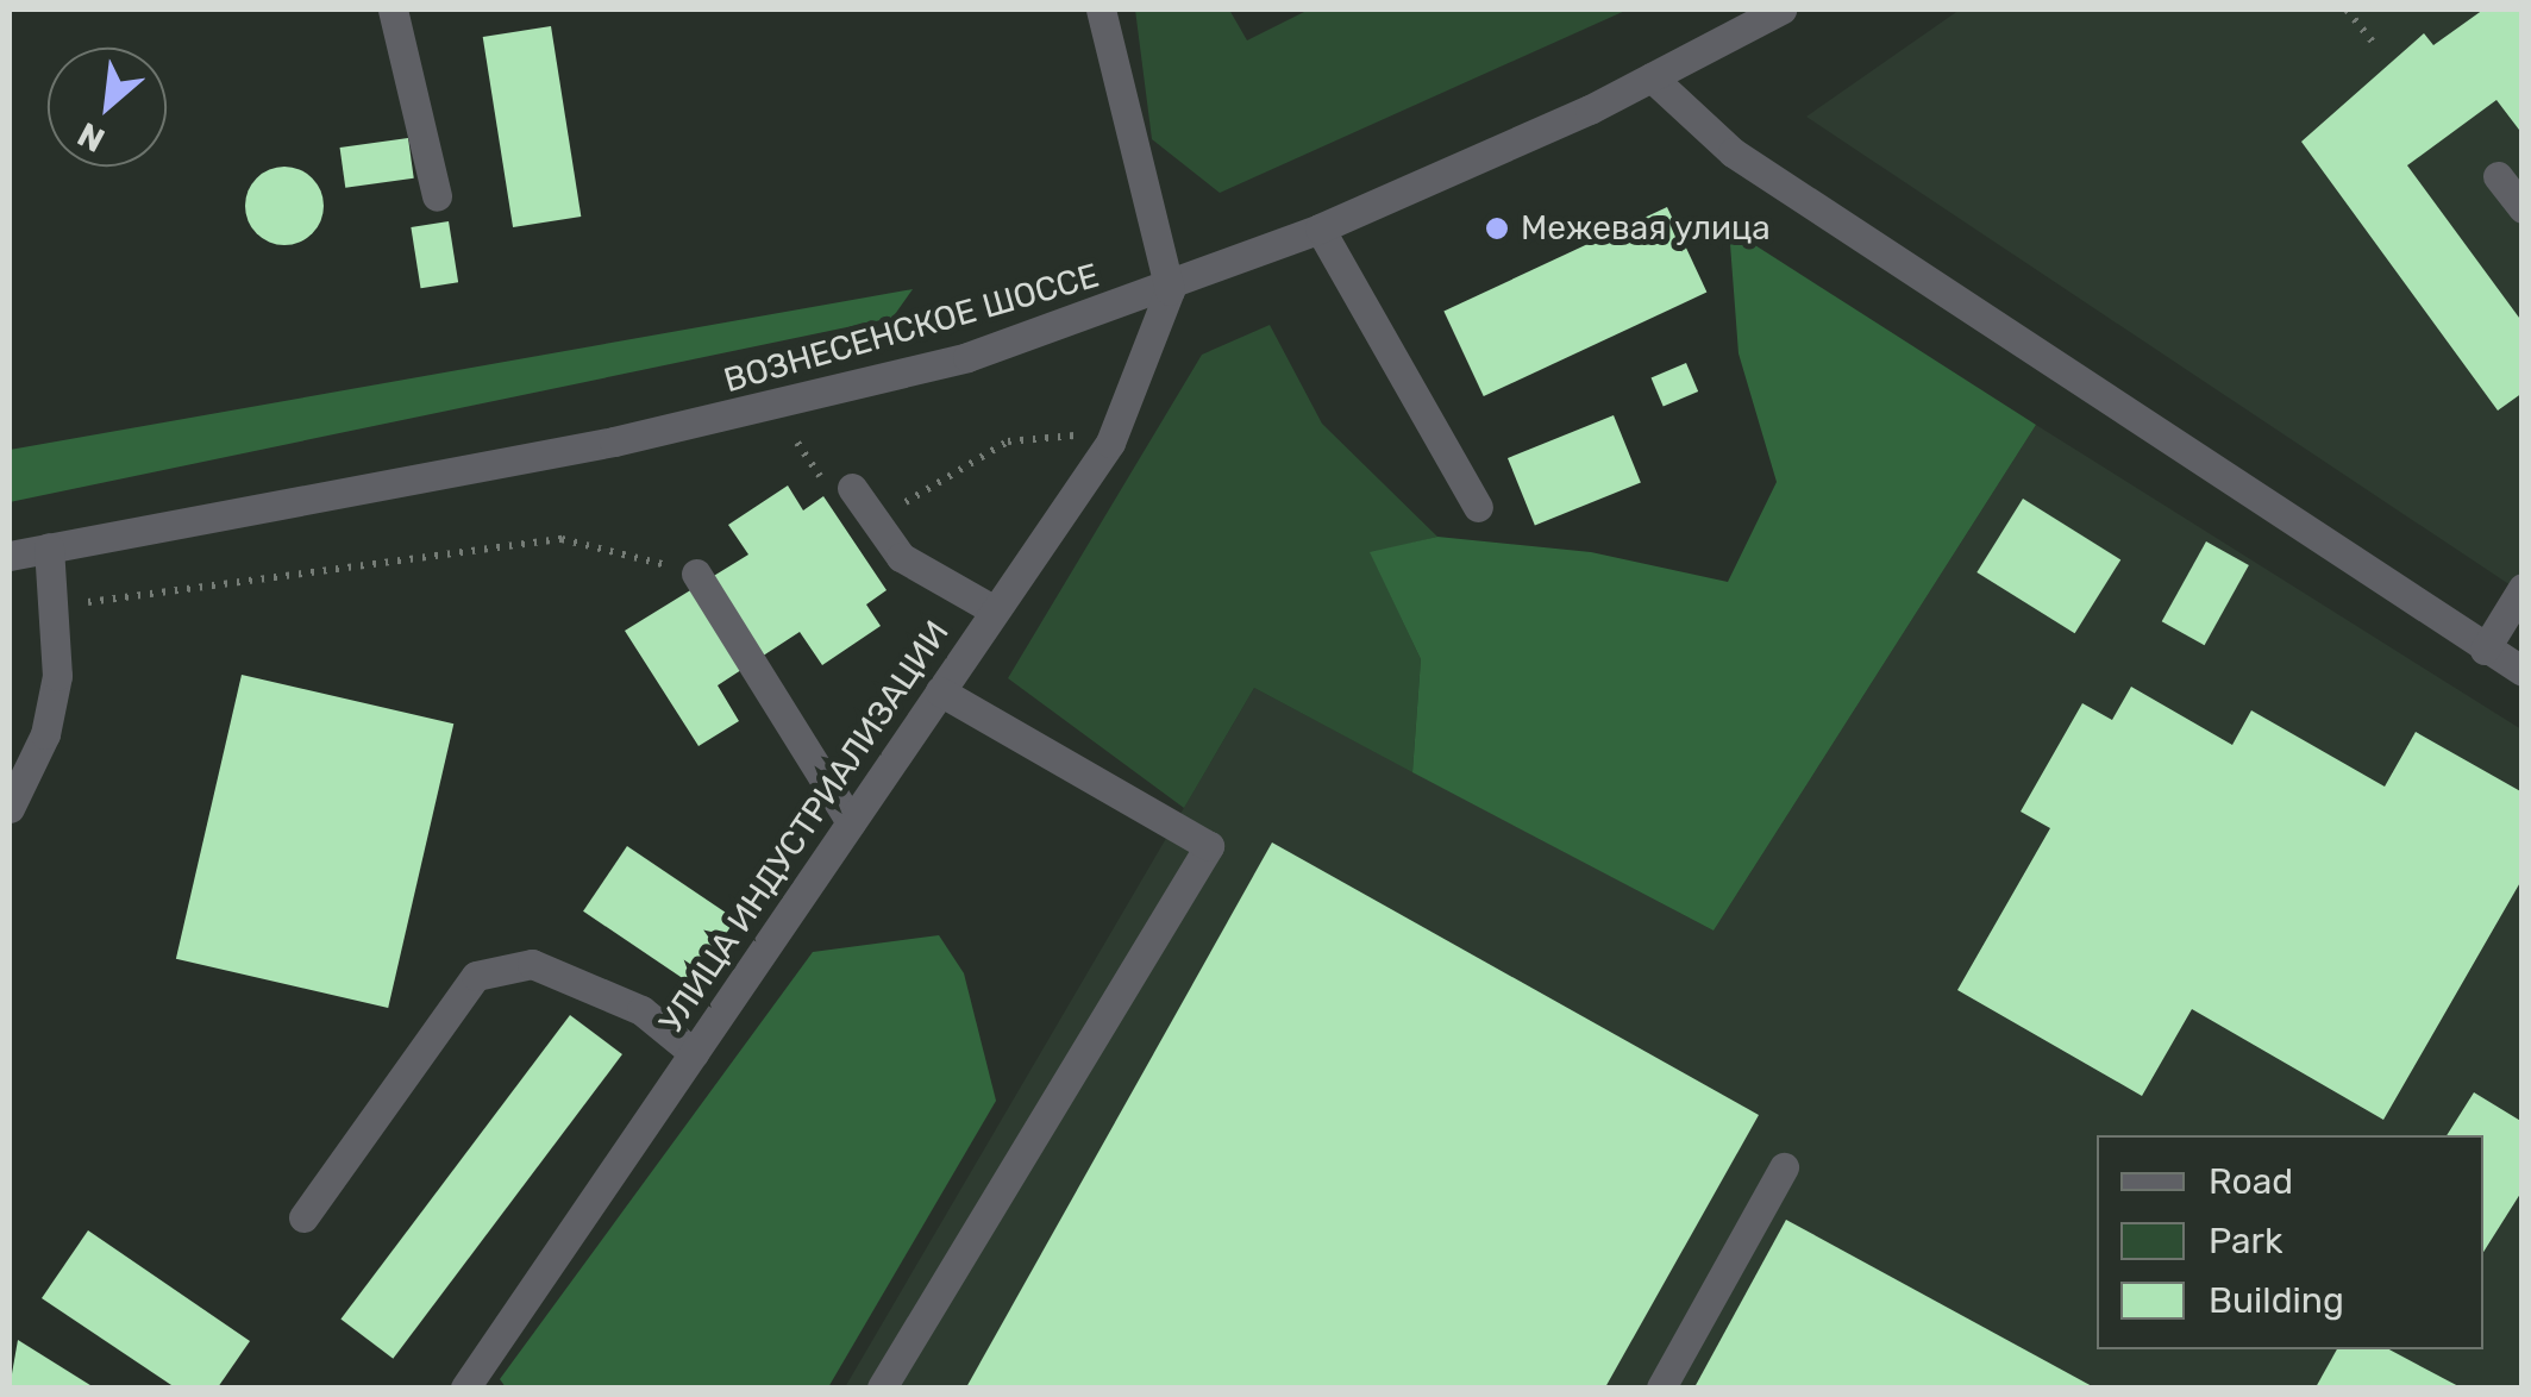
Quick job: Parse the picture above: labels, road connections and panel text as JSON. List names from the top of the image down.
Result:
{
  "streets": {
    "street": ["ВОЗНЕСЕНСКОЕ ШОССЕ", "УЛИЦА ИНДУСТРИАЛИЗАЦИИ"]
  },
  "crossings": [
    ["ВОЗНЕСЕНСКОЕ ШОССЕ", "УЛИЦА ИНДУСТРИАЛИЗАЦИИ"]
  ],
  "places": ["Межевая улица"],
  "legend": ["Road", "Park", "Building"],
  "north": "bottom left"
}
